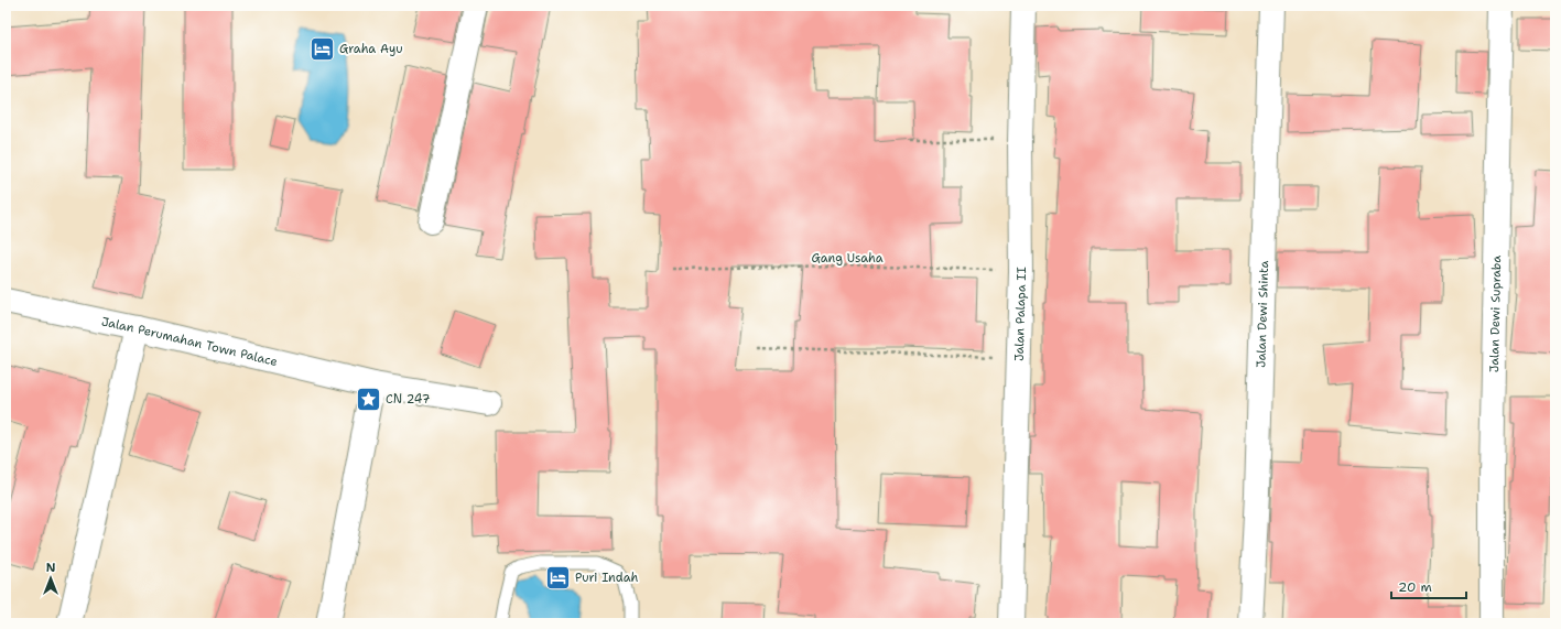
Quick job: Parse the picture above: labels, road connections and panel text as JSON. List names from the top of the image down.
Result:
{
  "streets": {
    "street": [
      "Jalan Dewi Supraba",
      "Jalan Palapa II",
      "Jalan Dewi Shinta",
      "Jalan Perumahan Town Palace"
    ],
    "path": ["Gang Usaha"]
  },
  "crossings": [
    ["Gang Usaha", "Jalan Palapa II"]
  ],
  "places": {
    "hotel": ["Graha Ayu", "Puri Indah"],
    "place": ["CN 247"]
  },
  "scale_bar": "20 m",
  "north": "top"
}
